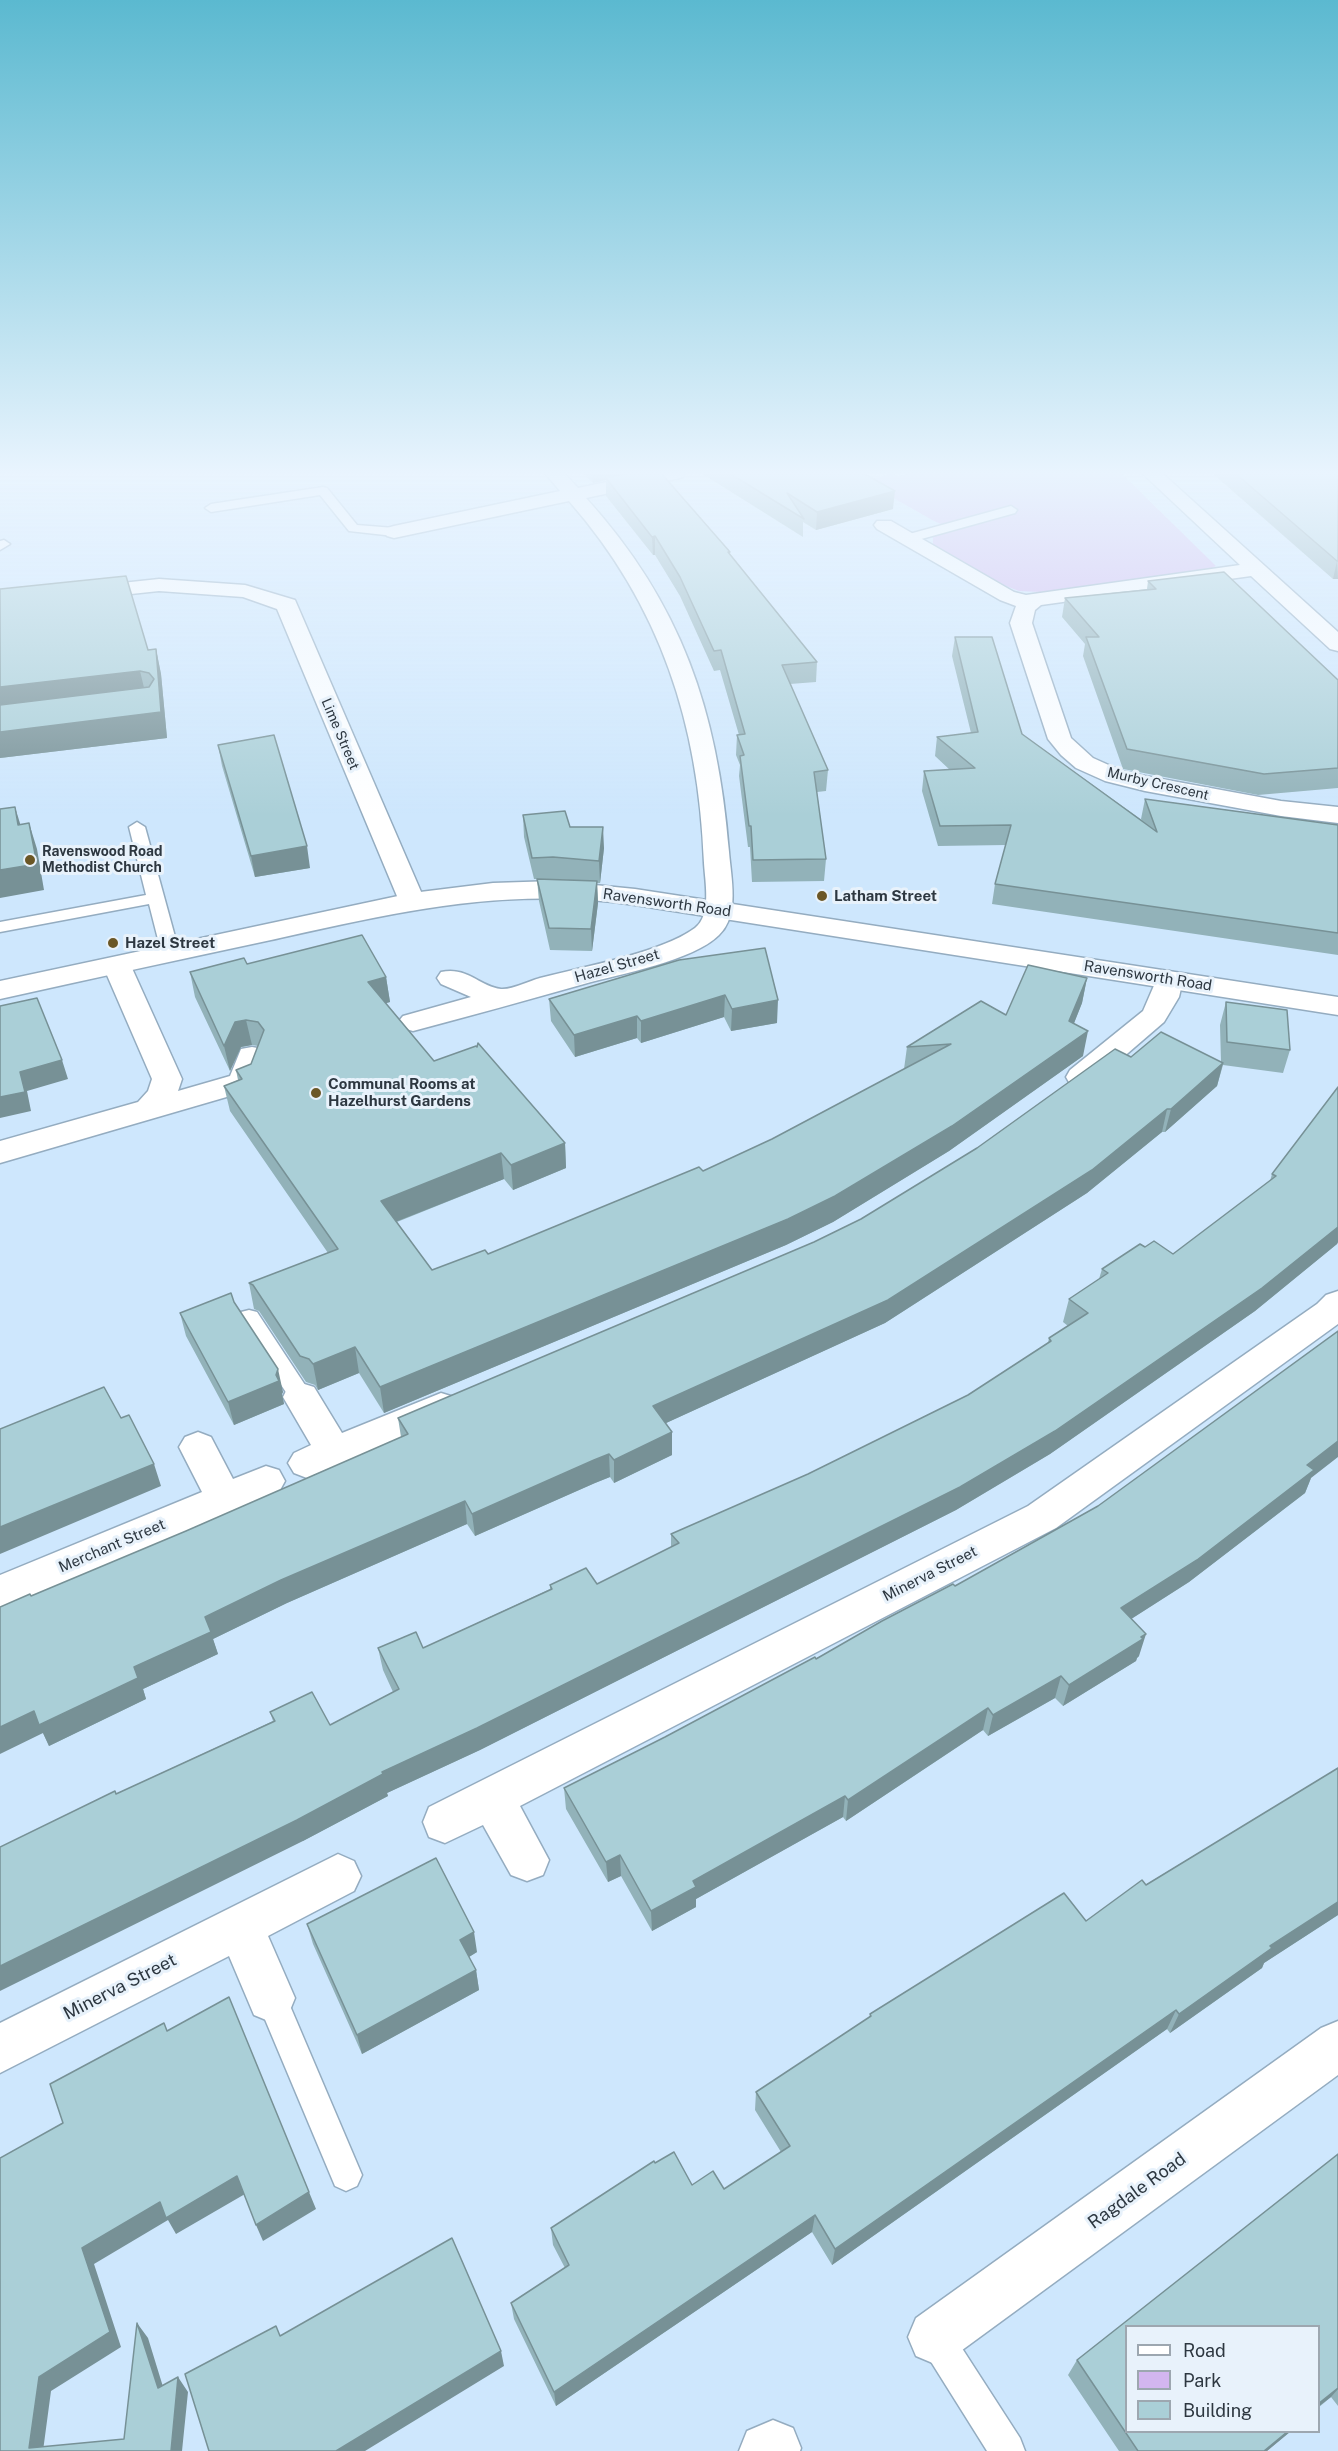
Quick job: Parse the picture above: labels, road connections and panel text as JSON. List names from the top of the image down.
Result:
{
  "streets": {
    "street": [
      "Lime Street",
      "Murby Crescent",
      "Ravensworth Road",
      "Hazel Street",
      "Merchant Street",
      "Minerva Street",
      "Ragdale Road"
    ]
  },
  "crossings": [
    ["Lime Street", "Ravensworth Road"],
    ["Ravensworth Road", "Hazel Street"]
  ],
  "places": [
    "Ravenswood Road Methodist Church",
    "Latham Street",
    "Hazel Street",
    "Communal Rooms at Hazelhurst Gardens"
  ],
  "legend": ["Road", "Park", "Building"]
}
